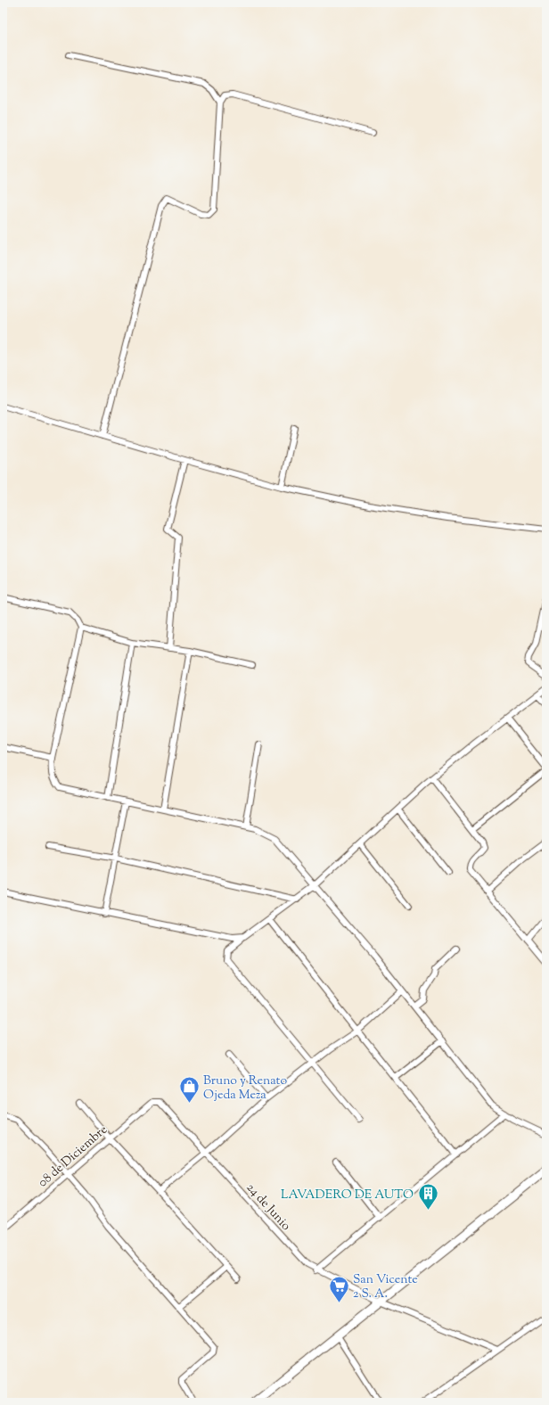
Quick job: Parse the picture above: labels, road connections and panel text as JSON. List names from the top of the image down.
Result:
{
  "streets": {
    "street": ["08 de Diciembre", "24 de Junio"]
  },
  "crossings": [
    ["08 de Diciembre", "24 de Junio"]
  ],
  "places": {
    "shop": ["Bruno y Renato Ojeda Meza"],
    "building": ["LAVADERO DE AUTO"],
    "supermarket": ["San Vicente 2 S. A."]
  }
}
